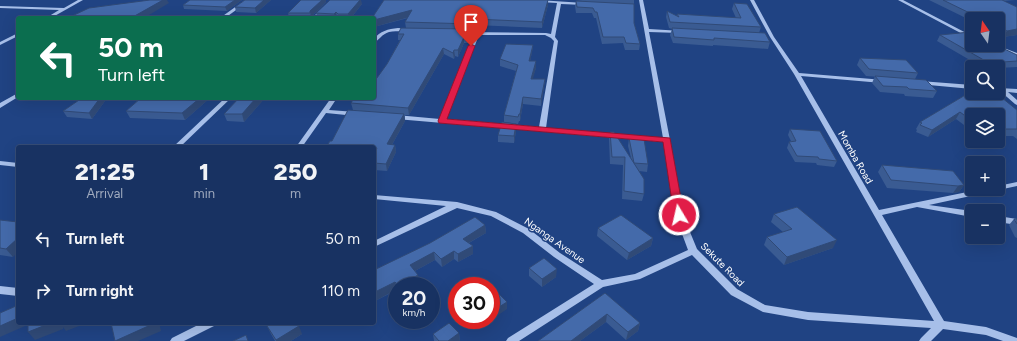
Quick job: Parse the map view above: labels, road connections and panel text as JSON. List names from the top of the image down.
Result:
{
  "streets": {
    "street": ["Momba Road", "Nganga Avenue", "Sekute Road"]
  },
  "crossings": [
    ["Momba Road", "Sekute Road"]
  ],
  "north": "top",
  "page": {
    "map_buttons": ["+", "−"],
    "turn": ["50 m", "Turn left"],
    "eta": [
      "21:25",
      "Arrival",
      "1",
      "min",
      "250",
      "m"
    ],
    "list": [
      {
        "name": "Turn left",
        "value": "50 m"
      },
      {
        "name": "Turn right",
        "value": "110 m"
      }
    ],
    "speed": "20 km/h",
    "limit": "30"
  }
}
